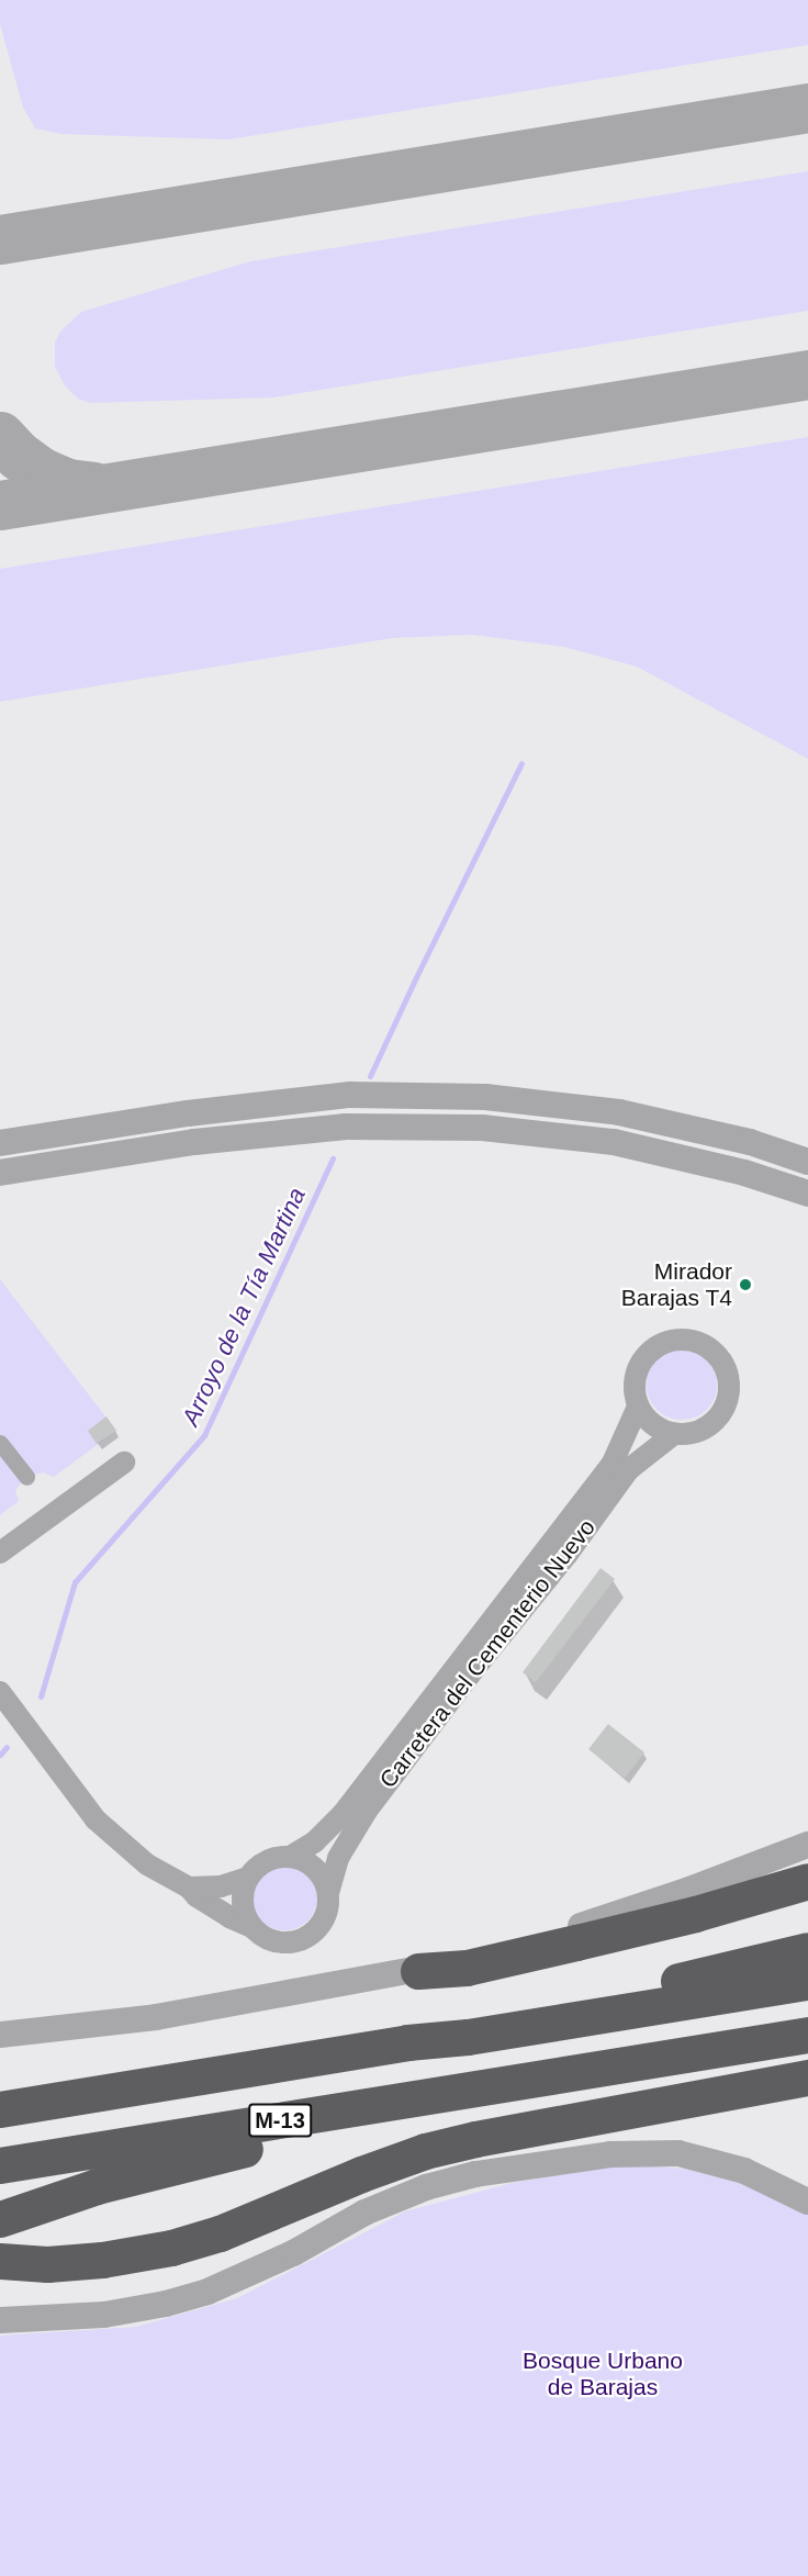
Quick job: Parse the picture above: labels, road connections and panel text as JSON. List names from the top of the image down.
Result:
{
  "streets": {
    "highway": ["M-13"],
    "street": ["Carretera del Cementerio Nuevo"]
  },
  "water": ["Arroyo de la Tía Martina"],
  "parks": ["Bosque Urbano de Barajas"],
  "places": ["Mirador Barajas T4"]
}
